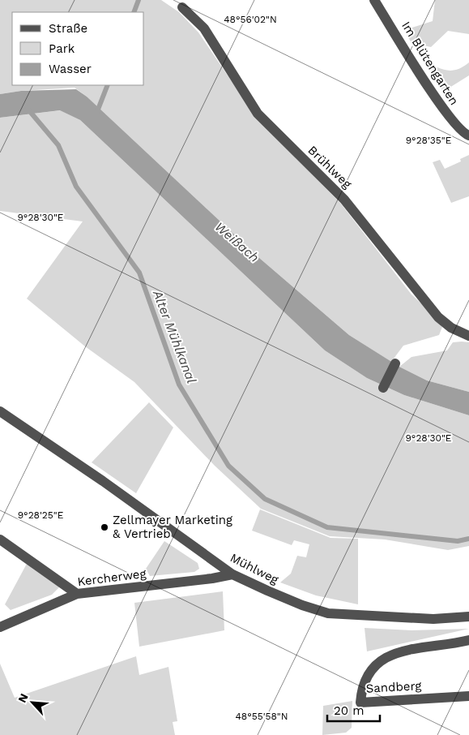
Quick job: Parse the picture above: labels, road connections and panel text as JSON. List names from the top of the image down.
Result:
{
  "streets": {
    "street": [
      "Im Blütengarten",
      "Brühlweg",
      "Mühlweg",
      "Kercherweg",
      "Sandberg"
    ]
  },
  "crossings": [
    ["Mühlweg", "Kercherweg"]
  ],
  "water": ["Weißach", "Alter Mühlkanal"],
  "places": ["Zellmayer Marketing & Vertrieb"],
  "legend": ["Straße", "Park", "Wasser"],
  "scale_bar": "20 m",
  "north": "top left",
  "coordinates": [
    "48°56'02\"N",
    "9°28'35\"E",
    "9°28'30\"E",
    "9°28'25\"E",
    "48°55'58\"N"
  ]
}
